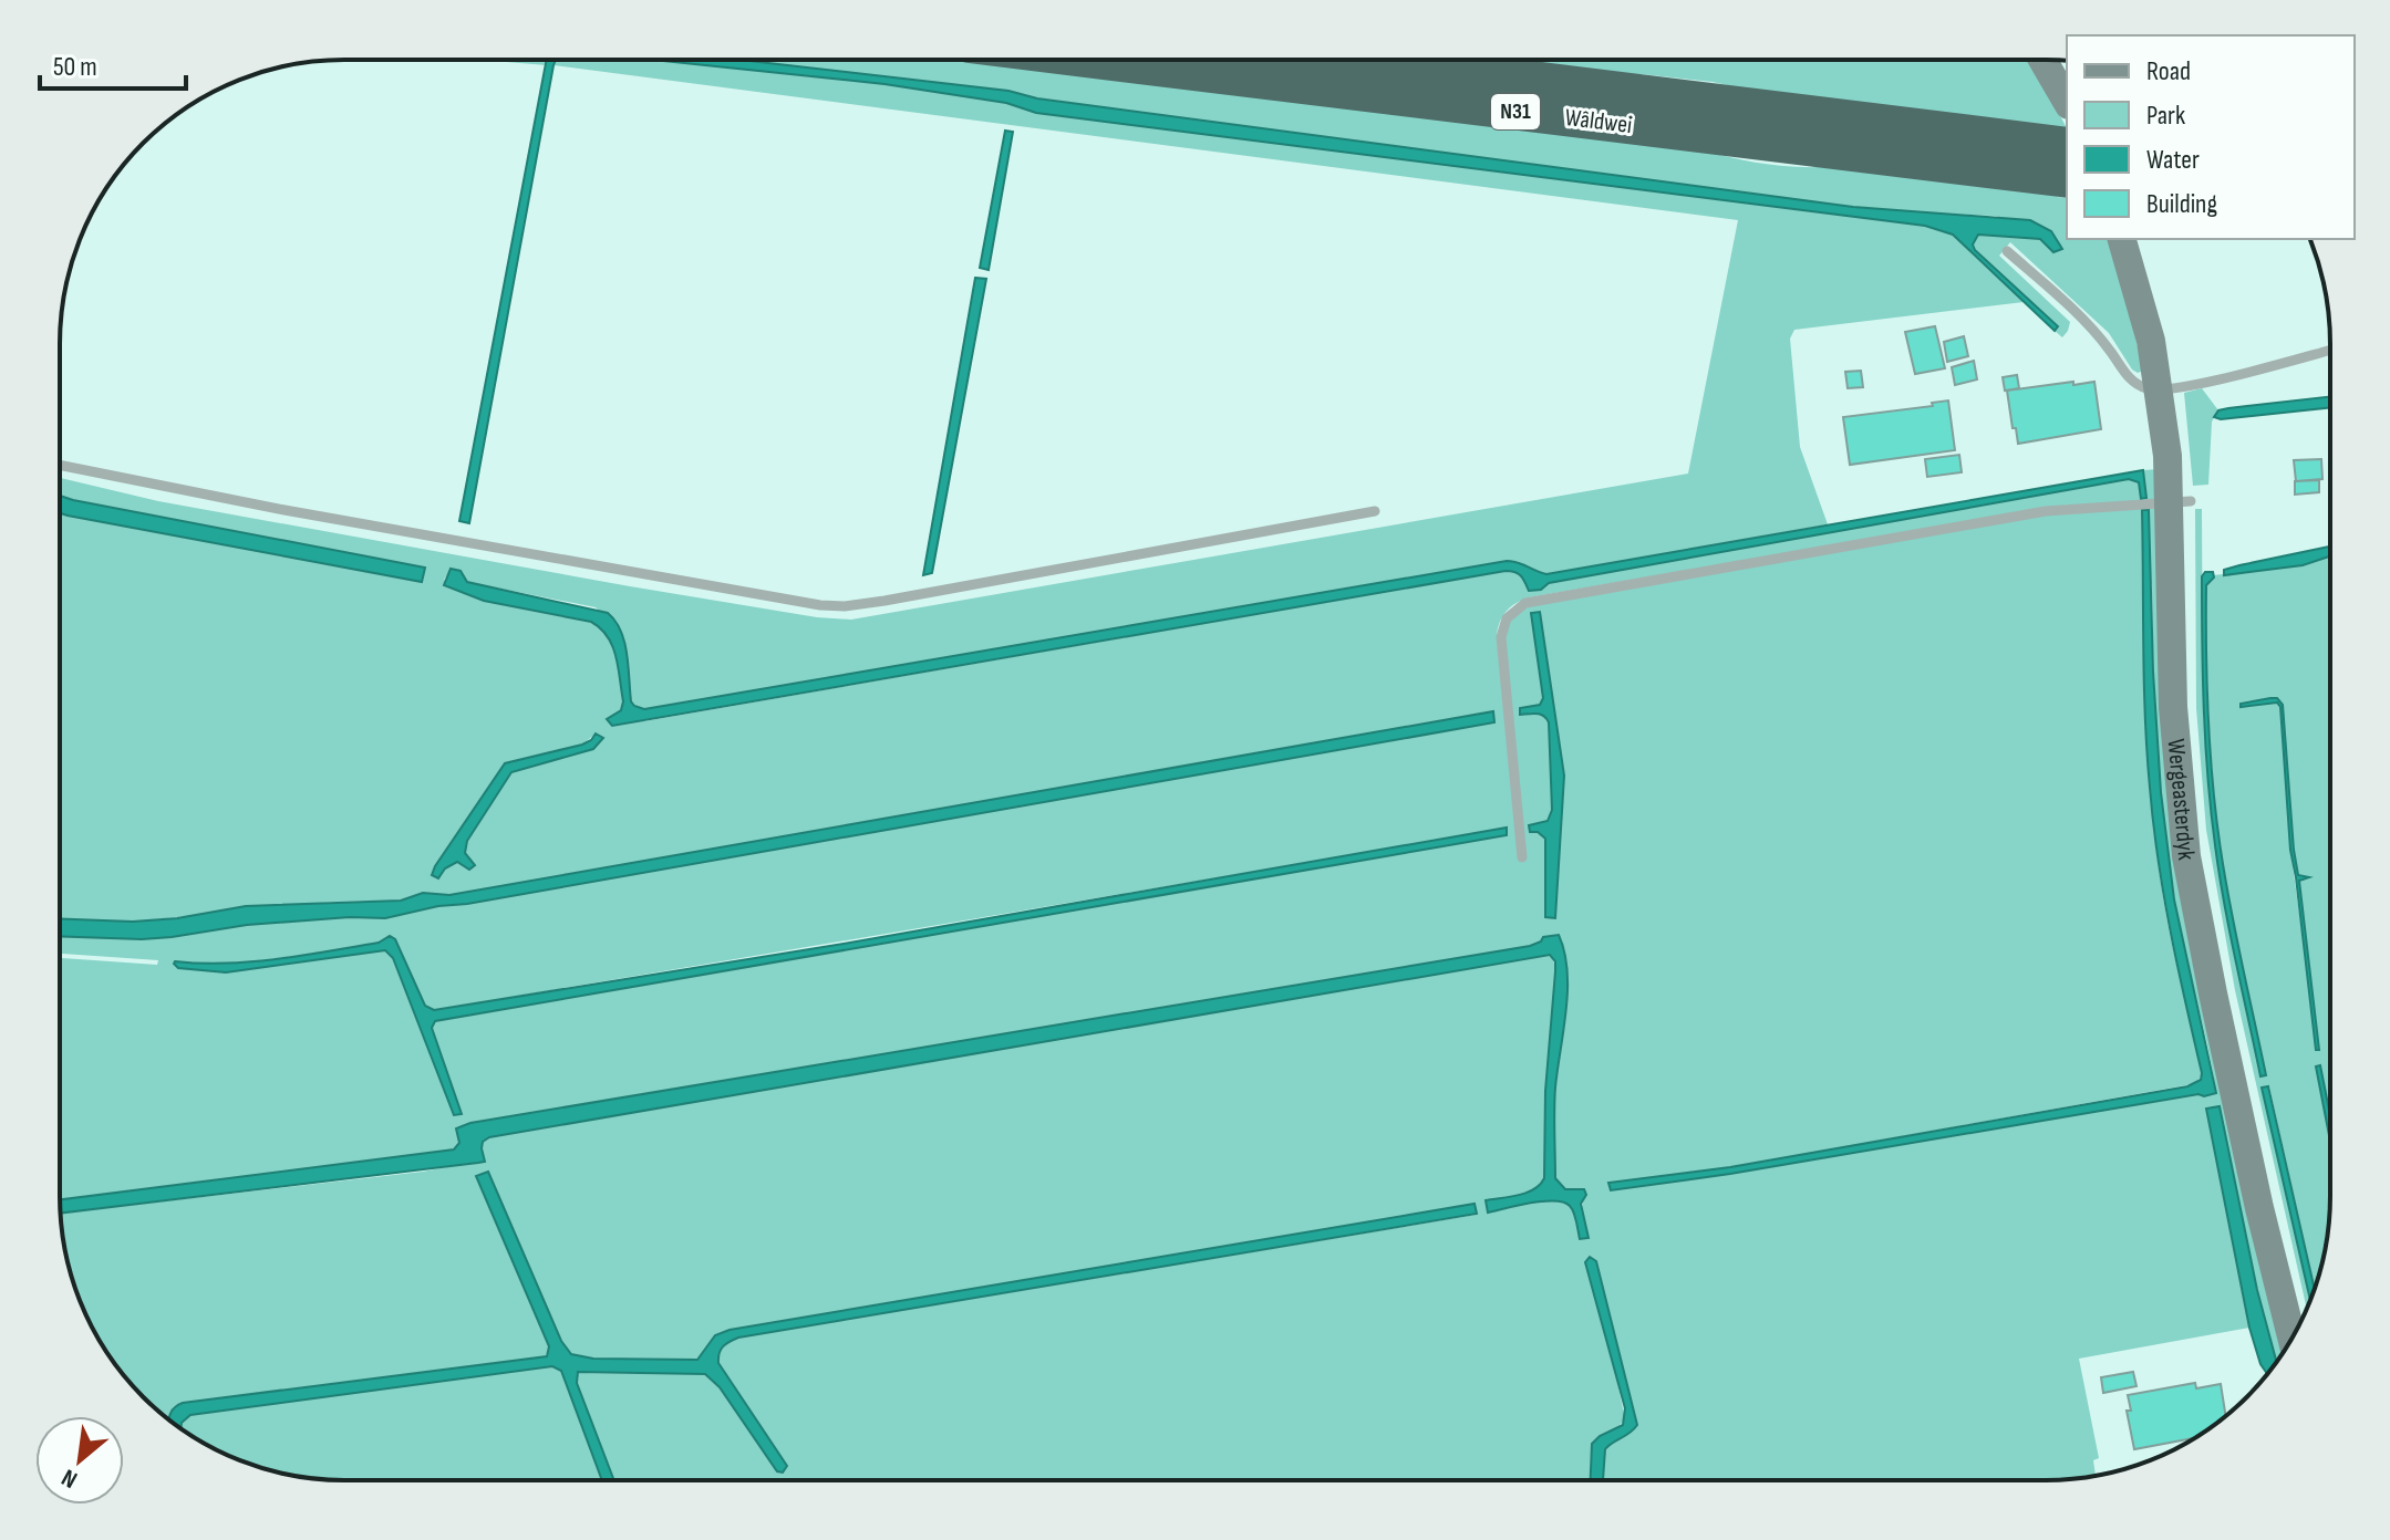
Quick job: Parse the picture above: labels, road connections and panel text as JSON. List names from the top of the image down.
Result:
{
  "streets": {
    "highway": ["N31", "Wâldwei"],
    "street": ["Wergeasterdyk"]
  },
  "legend": [
    "Road",
    "Park",
    "Water",
    "Building"
  ],
  "scale_bar": "50 m",
  "north": "bottom left"
}
